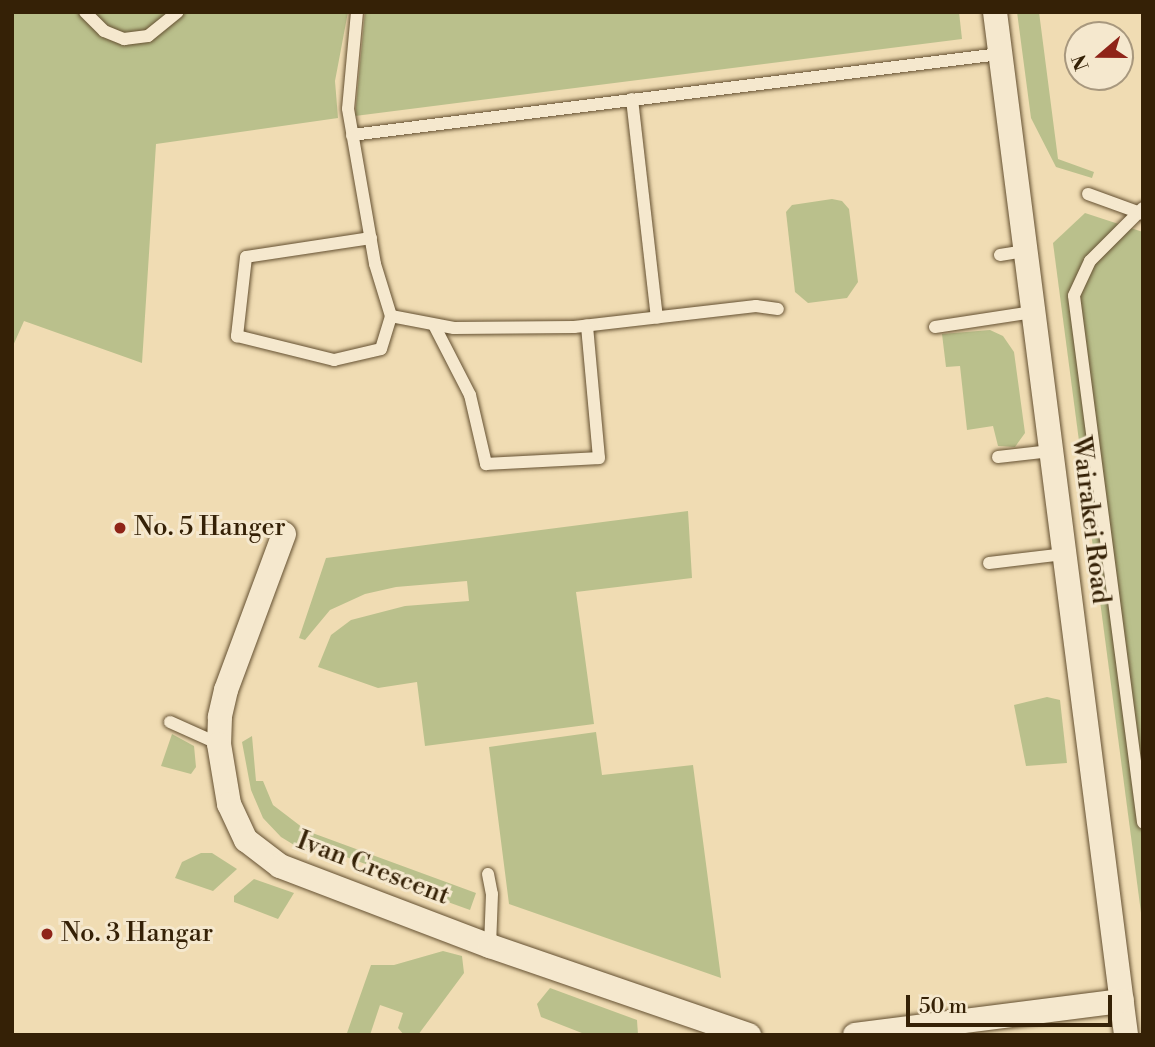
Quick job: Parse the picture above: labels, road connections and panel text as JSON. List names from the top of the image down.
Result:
{
  "streets": {
    "street": ["Wairakei Road", "Ivan Crescent"]
  },
  "places": ["No. 5 Hanger", "No. 3 Hangar"],
  "scale_bar": "50 m",
  "north": "left"
}
